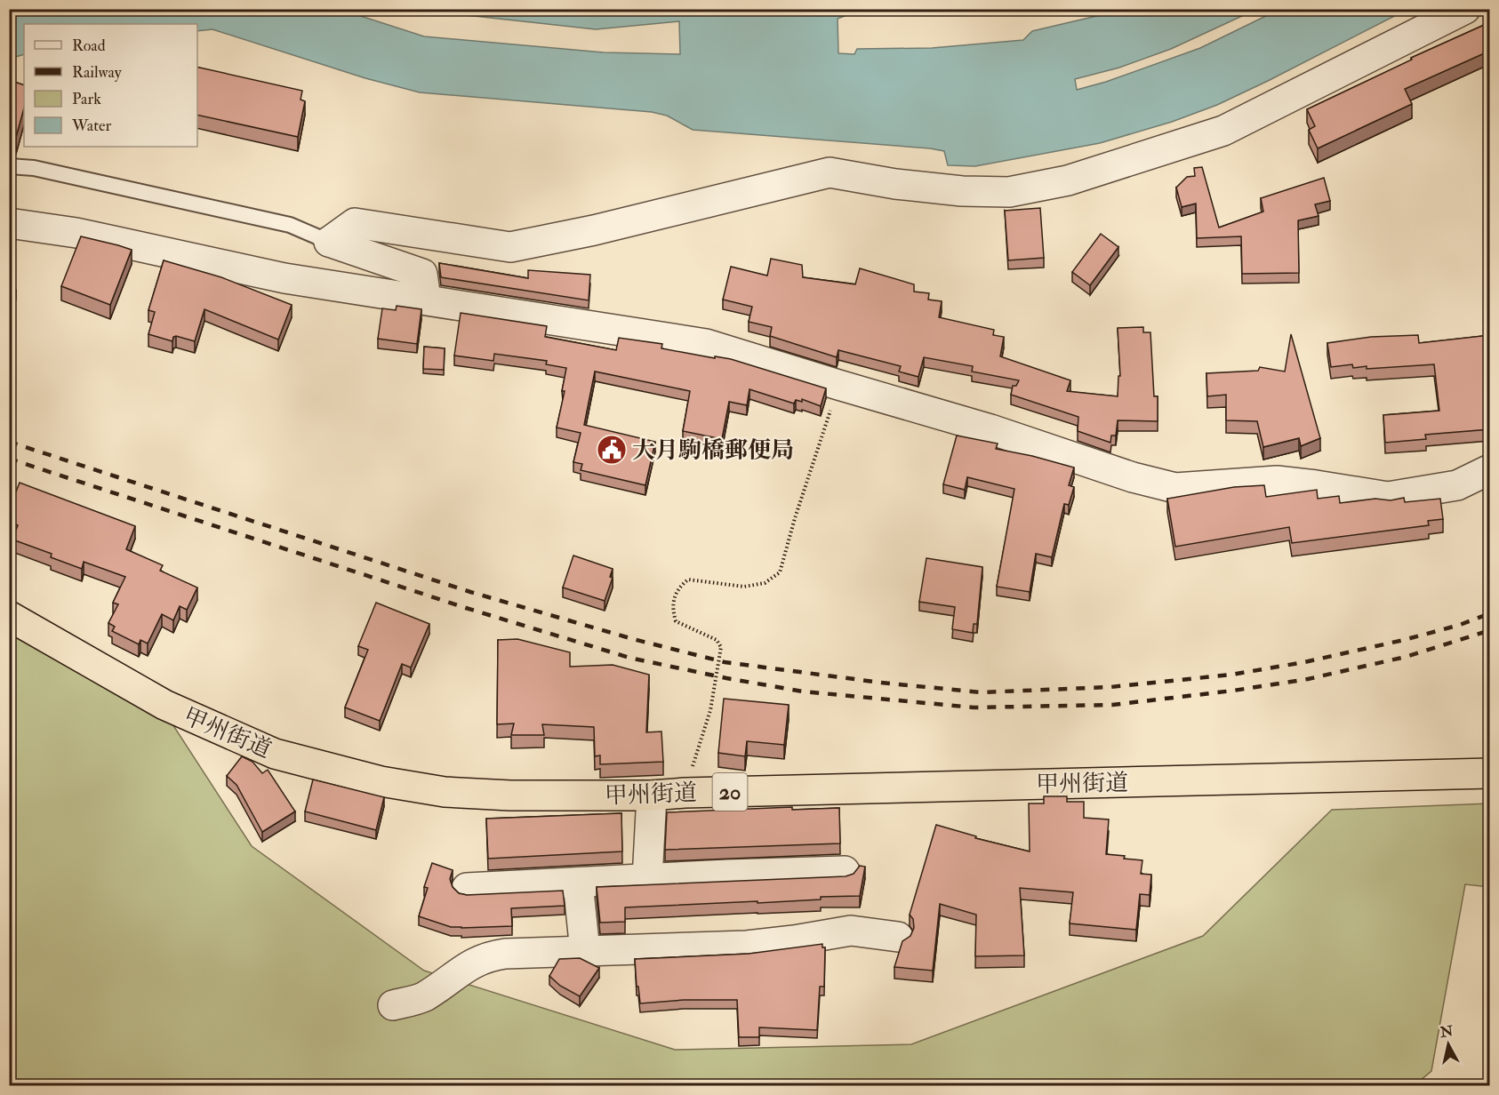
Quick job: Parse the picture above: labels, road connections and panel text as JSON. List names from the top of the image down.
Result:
{
  "streets": {
    "highway": ["甲州街道", "20"]
  },
  "places": {
    "public building": ["大月駒橋郵便局"]
  },
  "legend": [
    "Road",
    "Railway",
    "Park",
    "Water"
  ],
  "north": "top"
}
